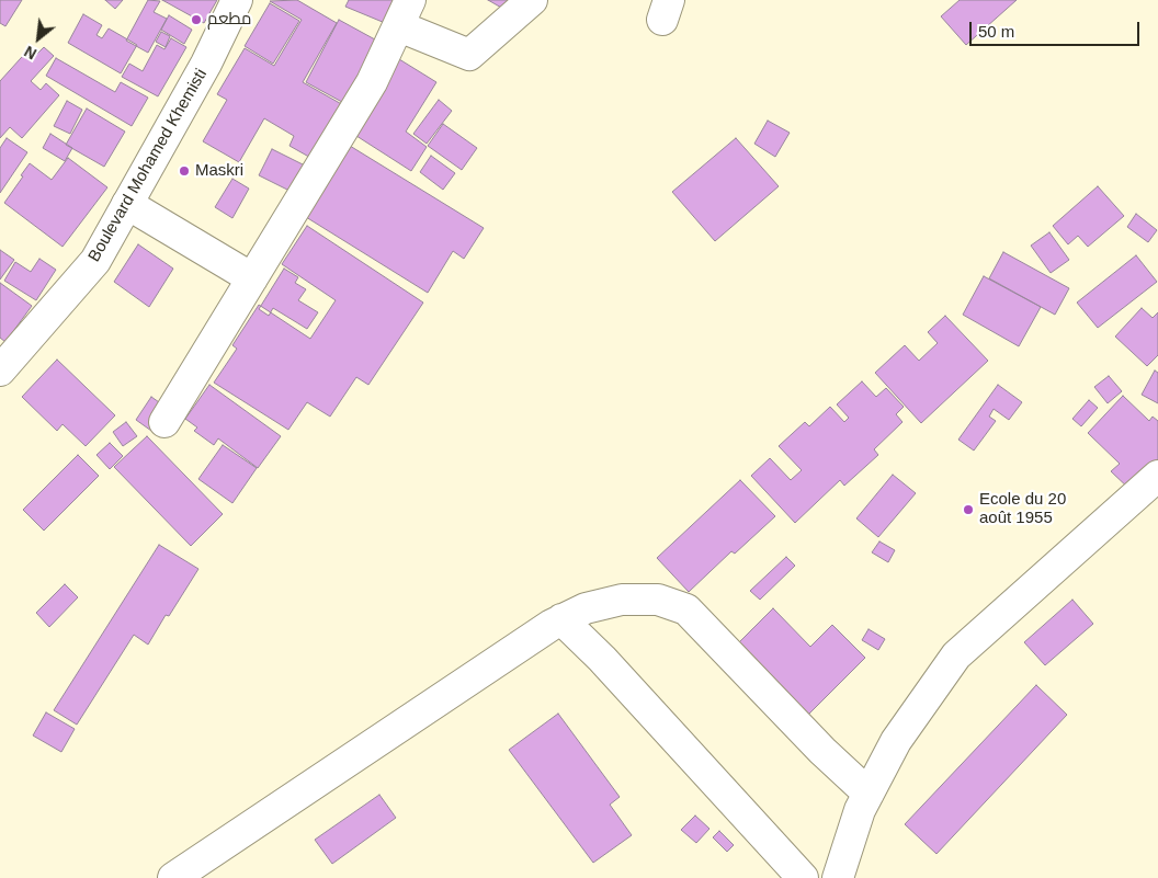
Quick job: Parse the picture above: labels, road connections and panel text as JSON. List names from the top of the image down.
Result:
{
  "streets": {
    "street": ["Boulevard Mohamed Khemisti"]
  },
  "places": ["مطعم", "Maskri", "Ecole du 20 août 1955"],
  "scale_bar": "50 m",
  "north": "bottom left"
}
